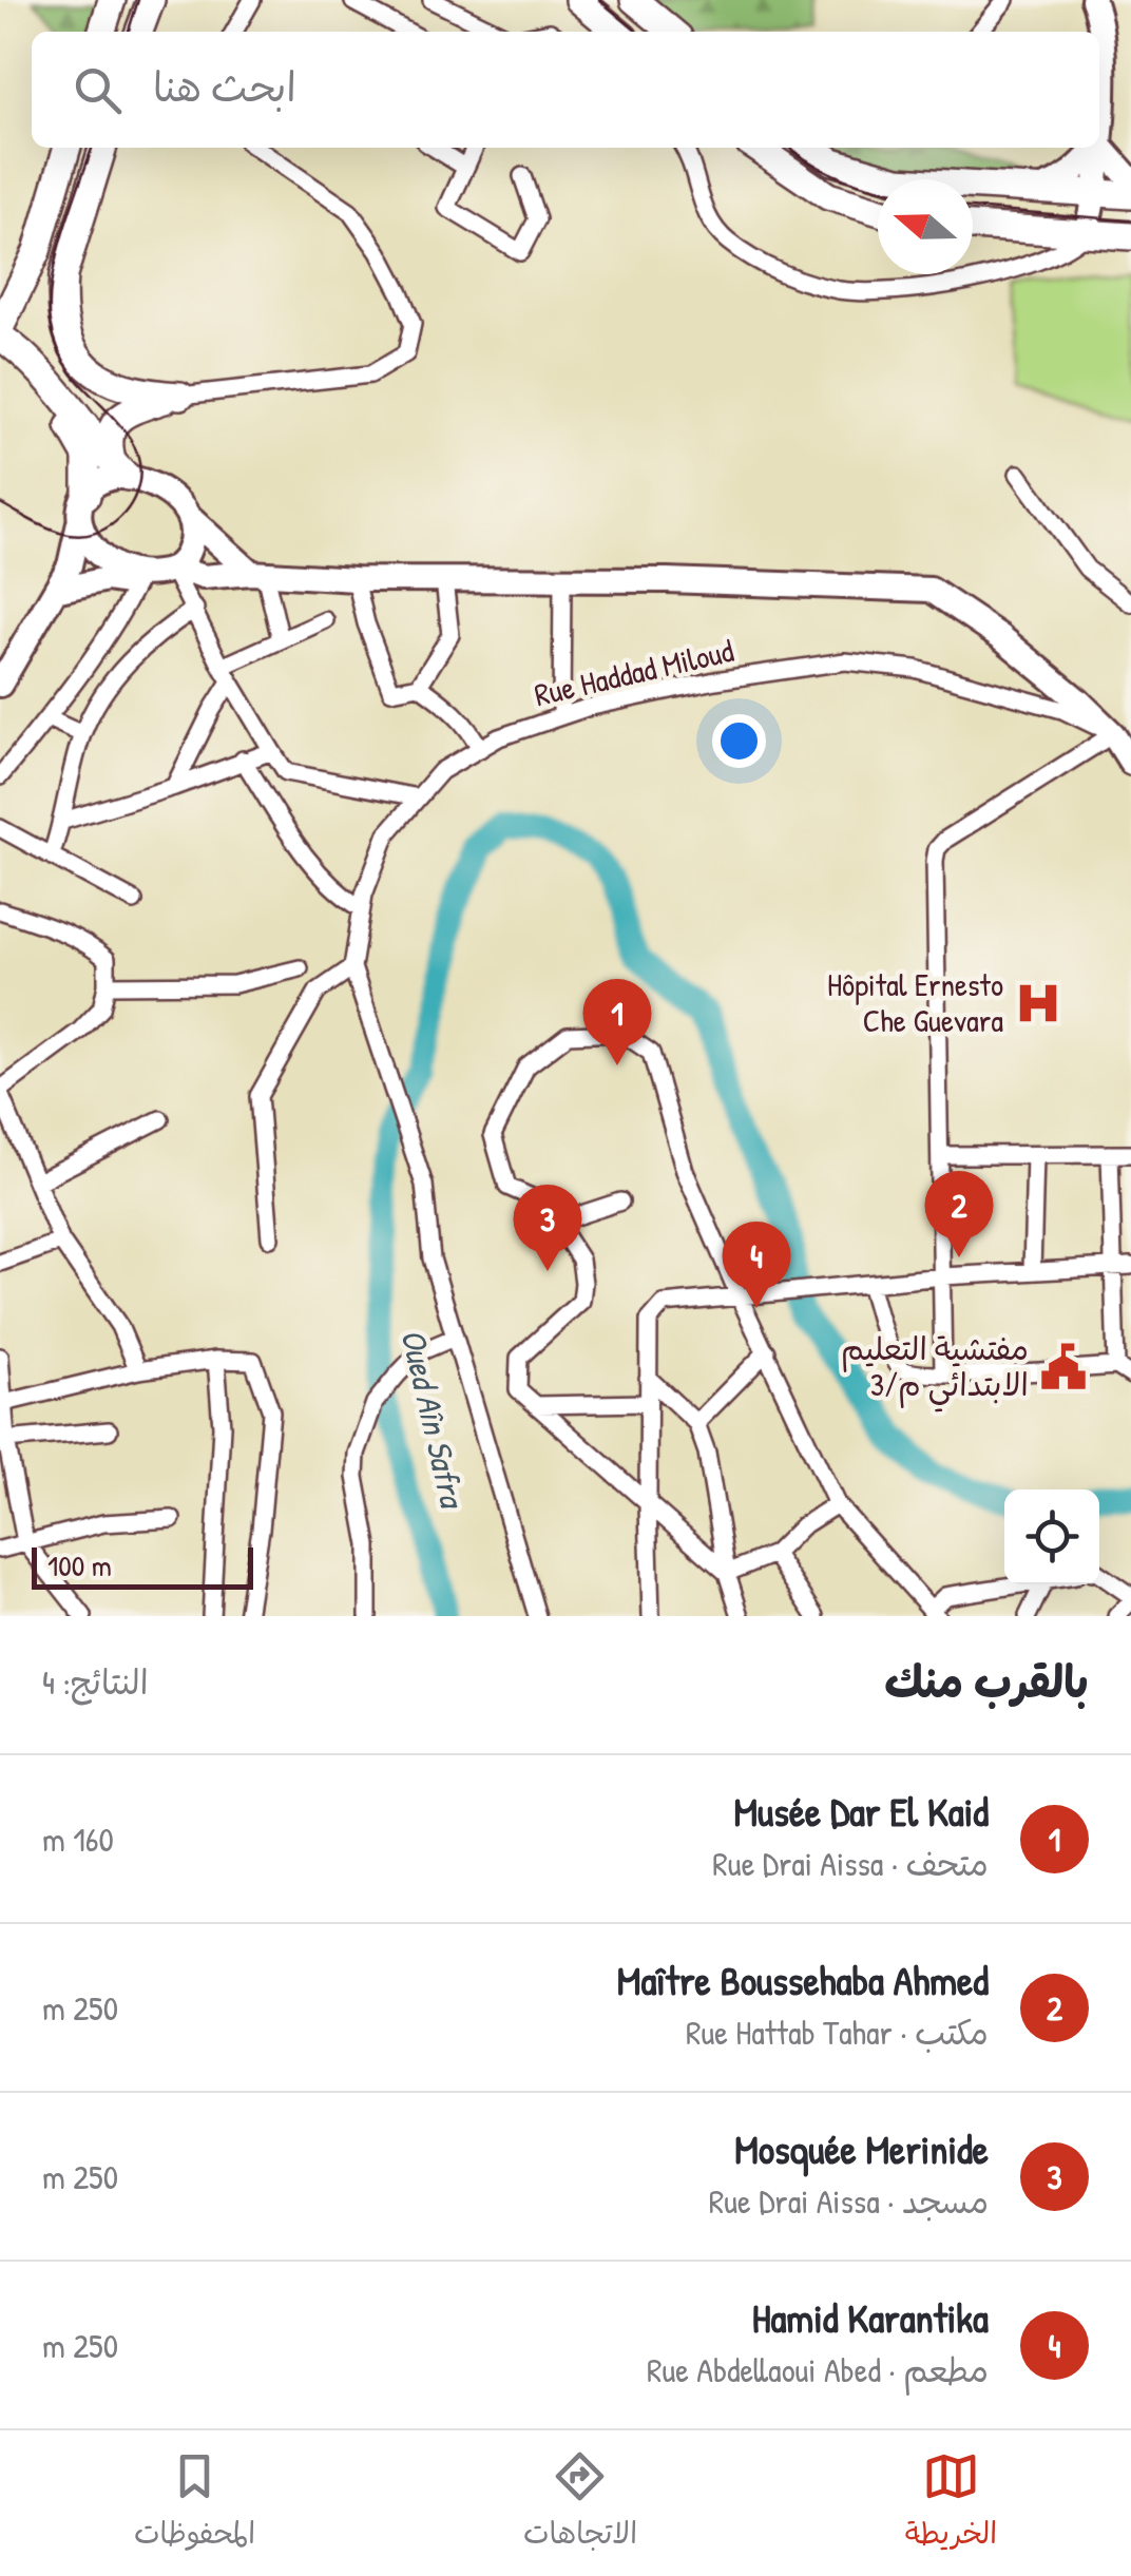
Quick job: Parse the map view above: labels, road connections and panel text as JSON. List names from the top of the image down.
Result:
{
  "streets": {
    "street": ["Rue Haddad Miloud"]
  },
  "water": ["Oued Aîn Safra"],
  "places": {
    "hospital": ["Hôpital Ernesto Che Guevara"],
    "public building": ["مفتشية التعليم الابتدائي م/3"]
  },
  "scale_bar": "100 m",
  "north": "left",
  "page": {
    "search": "ابحث هنا",
    "pins": [
      "1",
      "2",
      "3",
      "4"
    ],
    "scale": "100 m",
    "heading": ["بالقرب منك", "النتائج: 4"],
    "list": [
      {
        "mark": "1",
        "name": "Musée Dar El Kaid",
        "note": "متحف · Rue Drai Aissa",
        "value": "160 m"
      },
      {
        "mark": "2",
        "name": "Maître Boussehaba Ahmed",
        "note": "مكتب · Rue Hattab Tahar",
        "value": "250 m"
      },
      {
        "mark": "3",
        "name": "Mosquée Merinide",
        "note": "مسجد · Rue Drai Aissa",
        "value": "250 m"
      },
      {
        "mark": "4",
        "name": "Hamid Karantika",
        "note": "مطعم · Rue Abdellaoui Abed",
        "value": "250 m"
      }
    ],
    "nav": ["الخريطة", "الاتجاهات", "المحفوظات"]
  }
}
